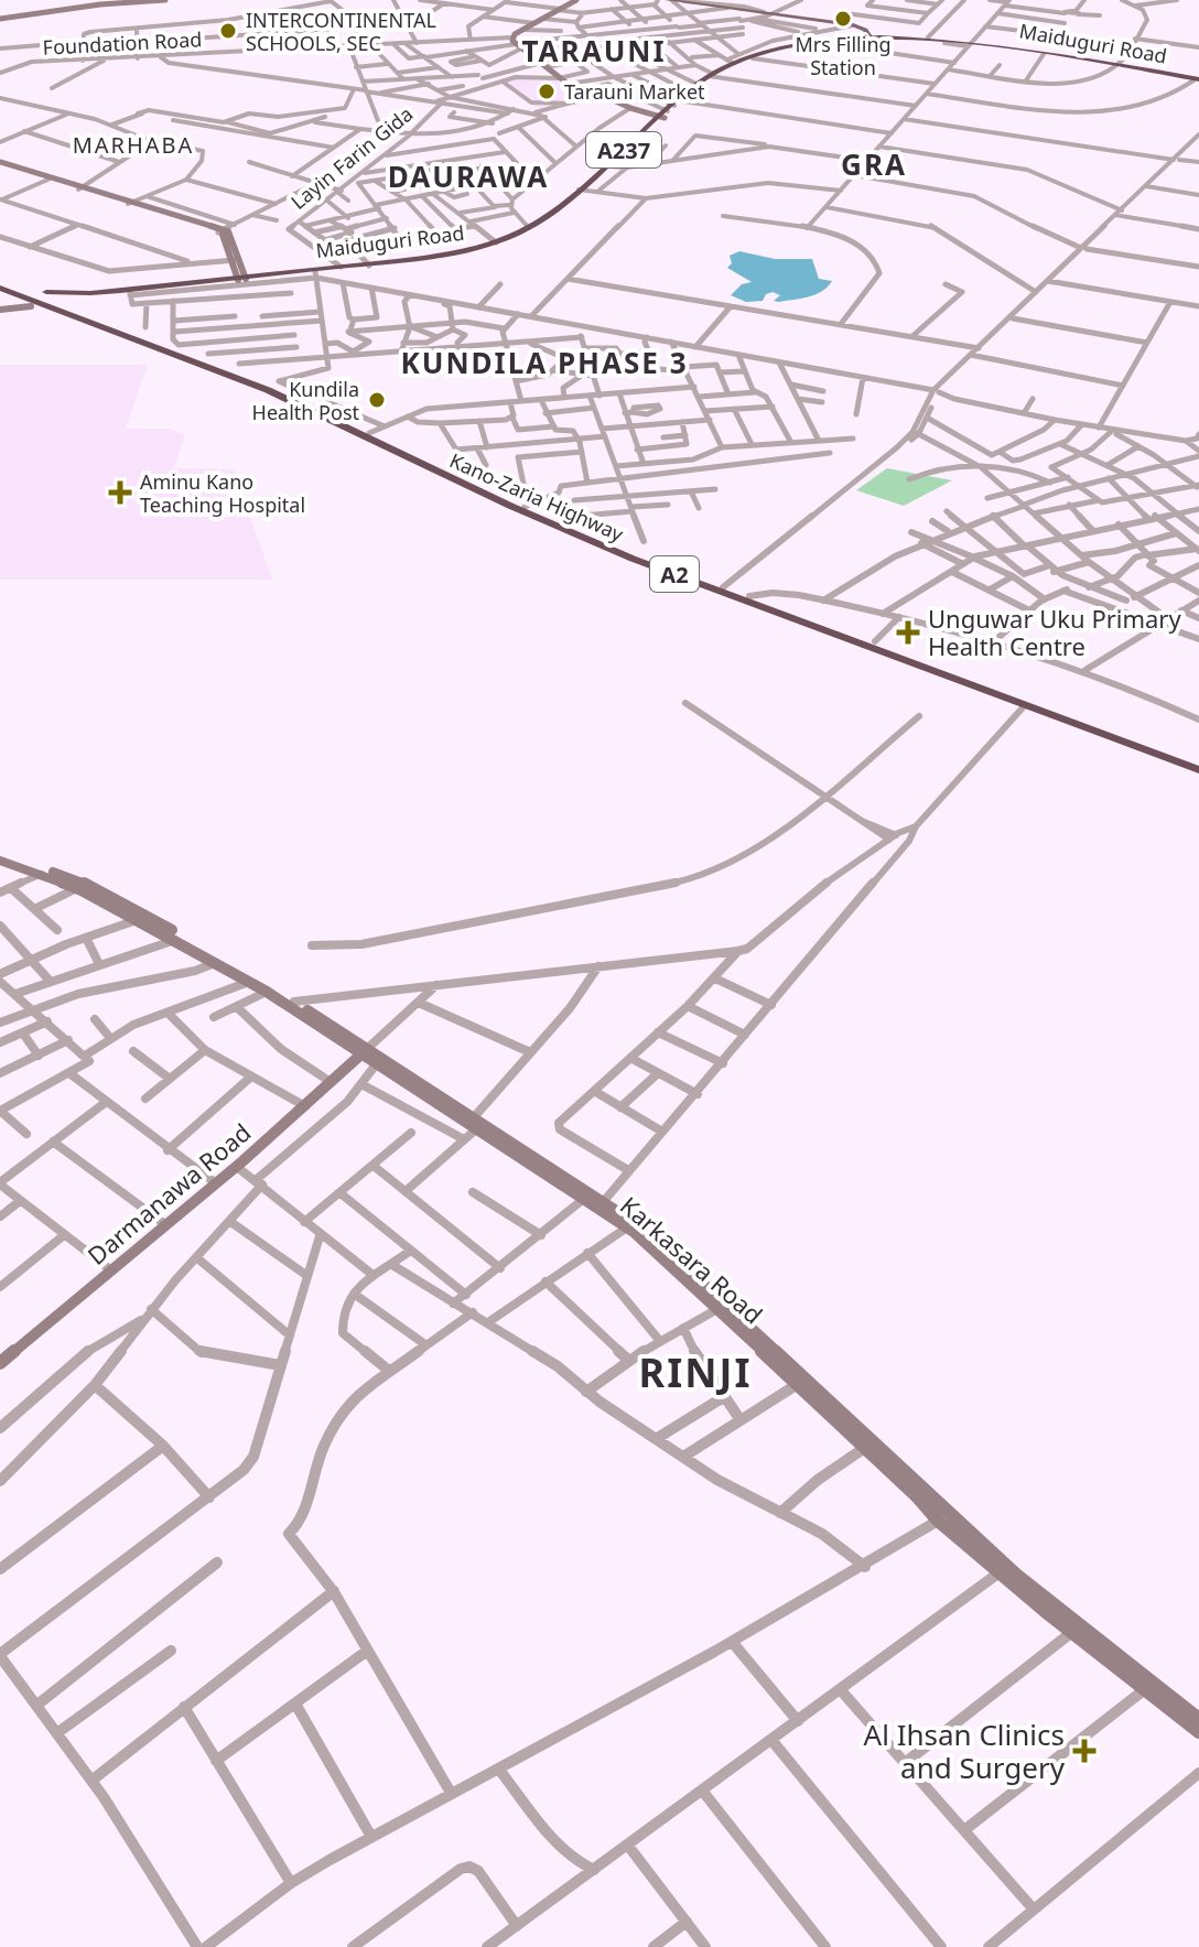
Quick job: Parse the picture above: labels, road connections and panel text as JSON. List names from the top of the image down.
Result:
{
  "streets": {
    "highway": [
      "Maiduguri Road",
      "A237",
      "Kano-Zaria Highway",
      "A2"
    ],
    "main road": ["Darmanawa Road", "Karkasara Road"],
    "street": ["Foundation Road", "Layin Farin Gida"]
  },
  "crossings": [
    ["Maiduguri Road", "Layin Farin Gida"],
    ["Maiduguri Road", "Kano-Zaria Highway"],
    ["Maiduguri Road", "A2"],
    ["Kano-Zaria Highway", "A2"],
    ["Darmanawa Road", "Karkasara Road"]
  ],
  "districts": [
    "TARAUNI",
    "MARHABA",
    "GRA",
    "DAURAWA",
    "KUNDILA PHASE 3",
    "RINJI"
  ],
  "places": {
    "other": [
      "Mrs Filling Station",
      "INTERCONTINENTAL SCHOOLS, SEC",
      "Tarauni Market",
      "Kundila Health Post"
    ],
    "health": ["Aminu Kano Teaching Hospital", "Unguwar Uku Primary Health Centre", "Al Ihsan Clinics and Surgery"]
  }
}
